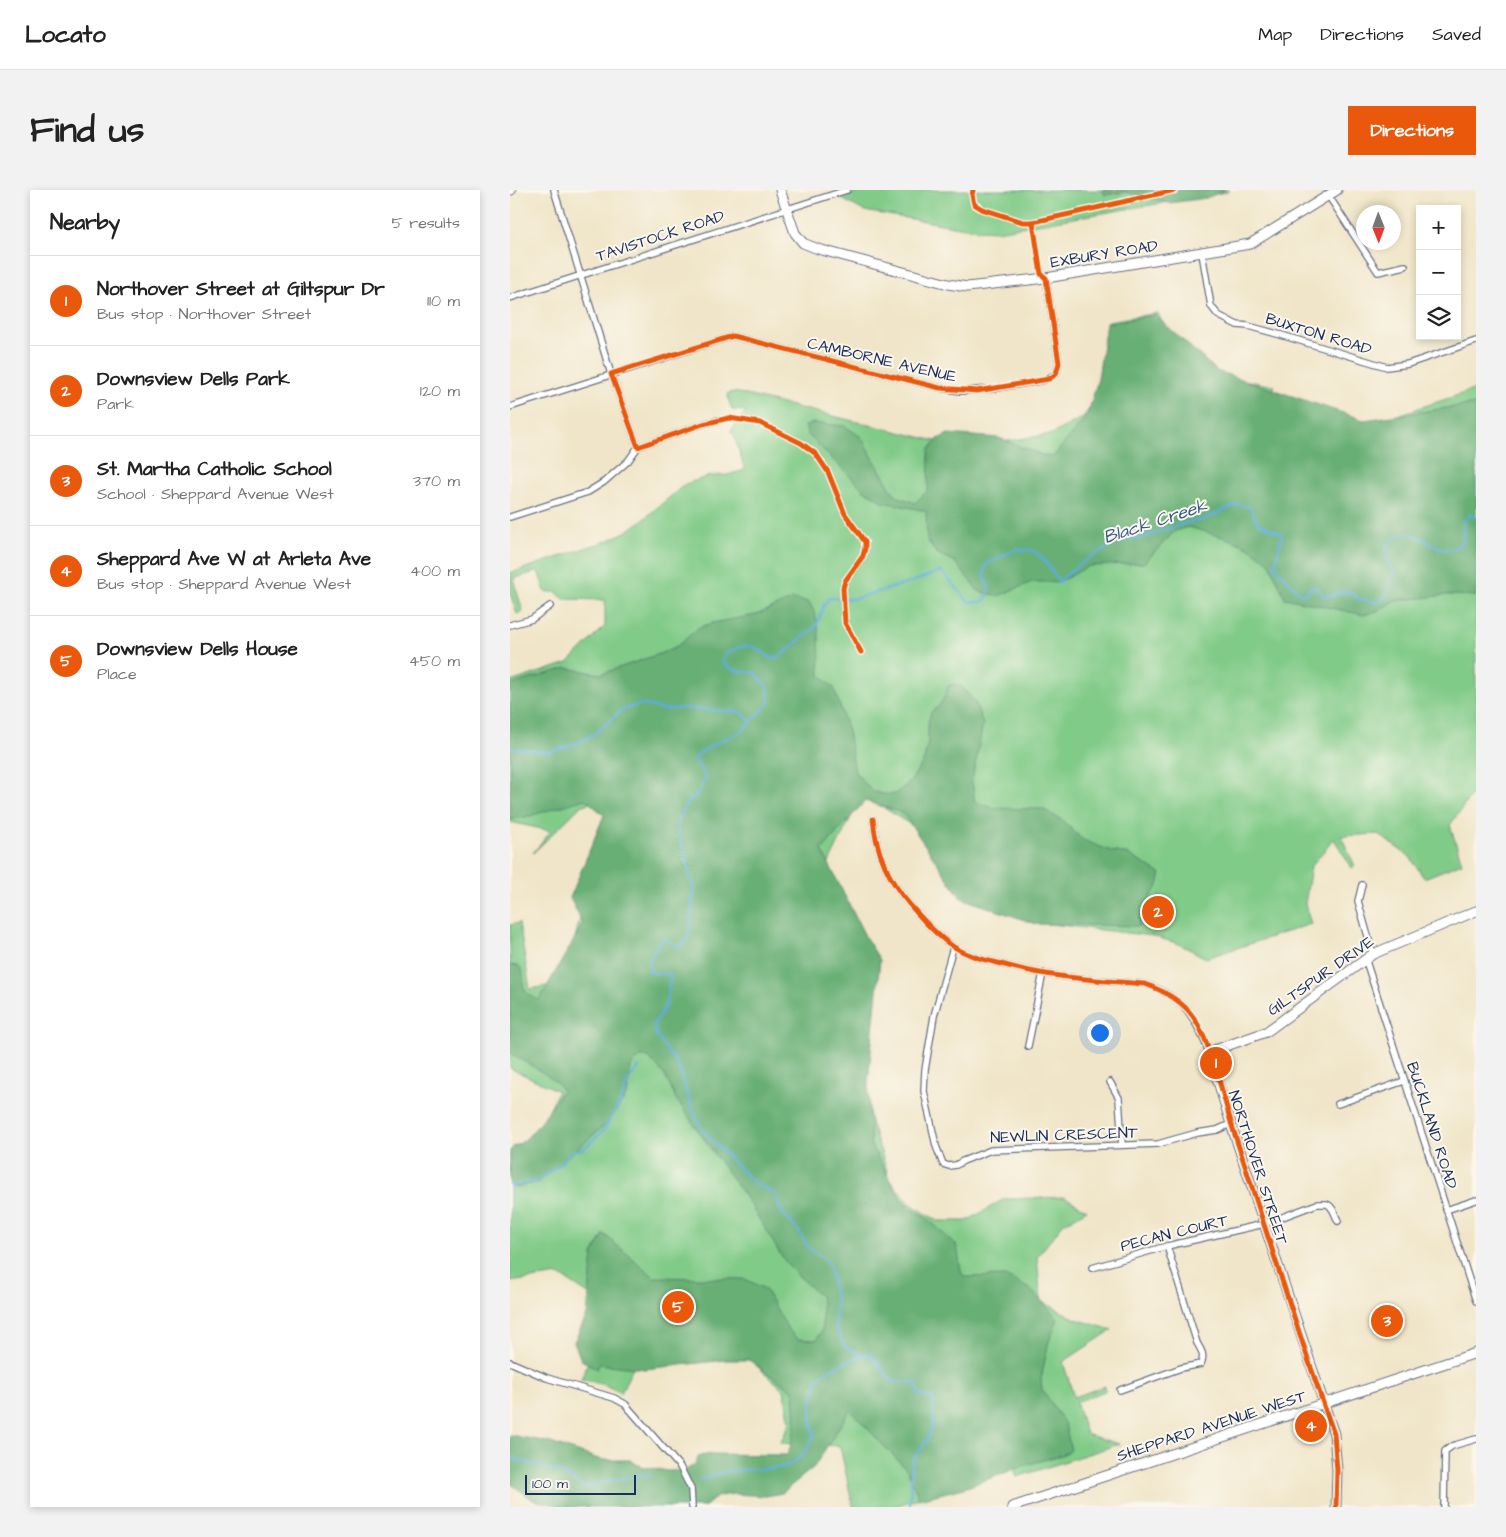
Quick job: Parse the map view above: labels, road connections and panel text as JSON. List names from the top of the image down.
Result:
{
  "streets": {
    "street": [
      "TAVISTOCK ROAD",
      "EXBURY ROAD",
      "BUXTON ROAD",
      "CAMBORNE AVENUE",
      "GILTSPUR DRIVE",
      "BUCKLAND ROAD",
      "NEWLIN CRESCENT",
      "NORTHOVER STREET",
      "PECAN COURT",
      "SHEPPARD AVENUE WEST"
    ]
  },
  "crossings": [
    ["TAVISTOCK ROAD", "EXBURY ROAD"],
    ["EXBURY ROAD", "BUXTON ROAD"],
    ["EXBURY ROAD", "CAMBORNE AVENUE"],
    ["GILTSPUR DRIVE", "BUCKLAND ROAD"],
    ["GILTSPUR DRIVE", "NORTHOVER STREET"],
    ["NEWLIN CRESCENT", "NORTHOVER STREET"],
    ["NORTHOVER STREET", "PECAN COURT"],
    ["NORTHOVER STREET", "SHEPPARD AVENUE WEST"]
  ],
  "water": ["Black Creek"],
  "scale_bar": "100 m",
  "north": "bottom",
  "page": {
    "header": "Locato",
    "nav": ["Map", "Directions", "Saved"],
    "title": "Find us",
    "buttons": "Directions",
    "heading": ["Nearby", "5 results"],
    "map_buttons": ["+", "−"],
    "list": [
      {
        "mark": "1",
        "name": "Northover Street at Giltspur Dr",
        "note": "Bus stop · Northover Street",
        "value": "110 m"
      },
      {
        "mark": "2",
        "name": "Downsview Dells Park",
        "note": "Park",
        "value": "120 m"
      },
      {
        "mark": "3",
        "name": "St. Martha Catholic School",
        "note": "School · Sheppard Avenue West",
        "value": "370 m"
      },
      {
        "mark": "4",
        "name": "Sheppard Ave W at Arleta Ave",
        "note": "Bus stop · Sheppard Avenue West",
        "value": "400 m"
      },
      {
        "mark": "5",
        "name": "Downsview Dells House",
        "note": "Place",
        "value": "450 m"
      }
    ],
    "pins": [
      "2",
      "1",
      "5",
      "3",
      "4"
    ],
    "scale": "100 m"
  }
}
